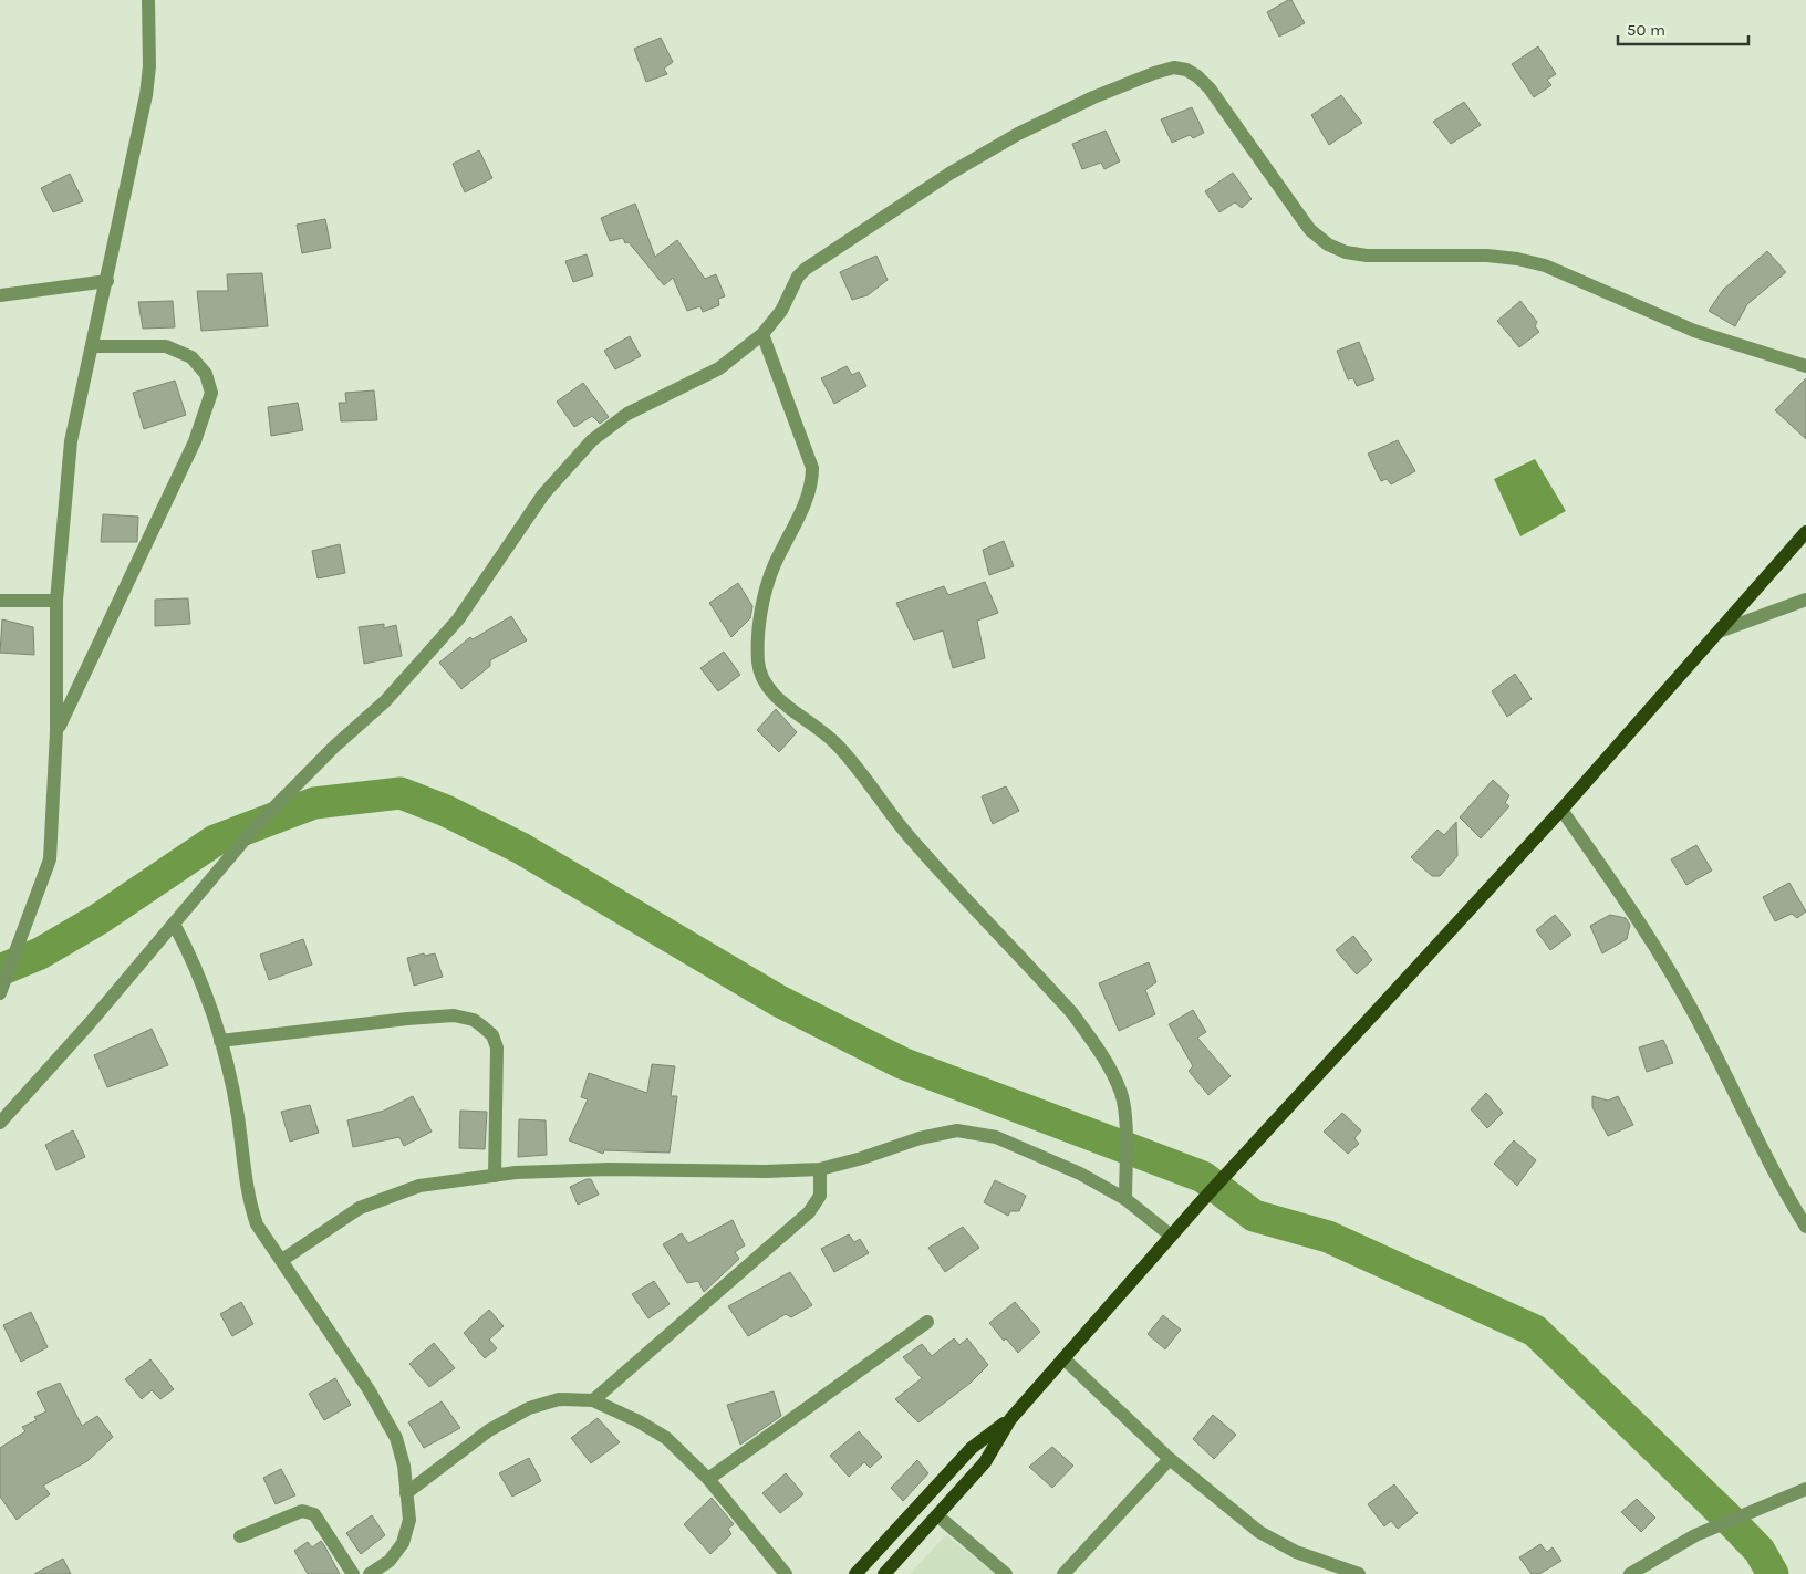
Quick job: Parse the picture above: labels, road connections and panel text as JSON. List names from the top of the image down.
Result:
{
  "scale_bar": "50 m"
}
